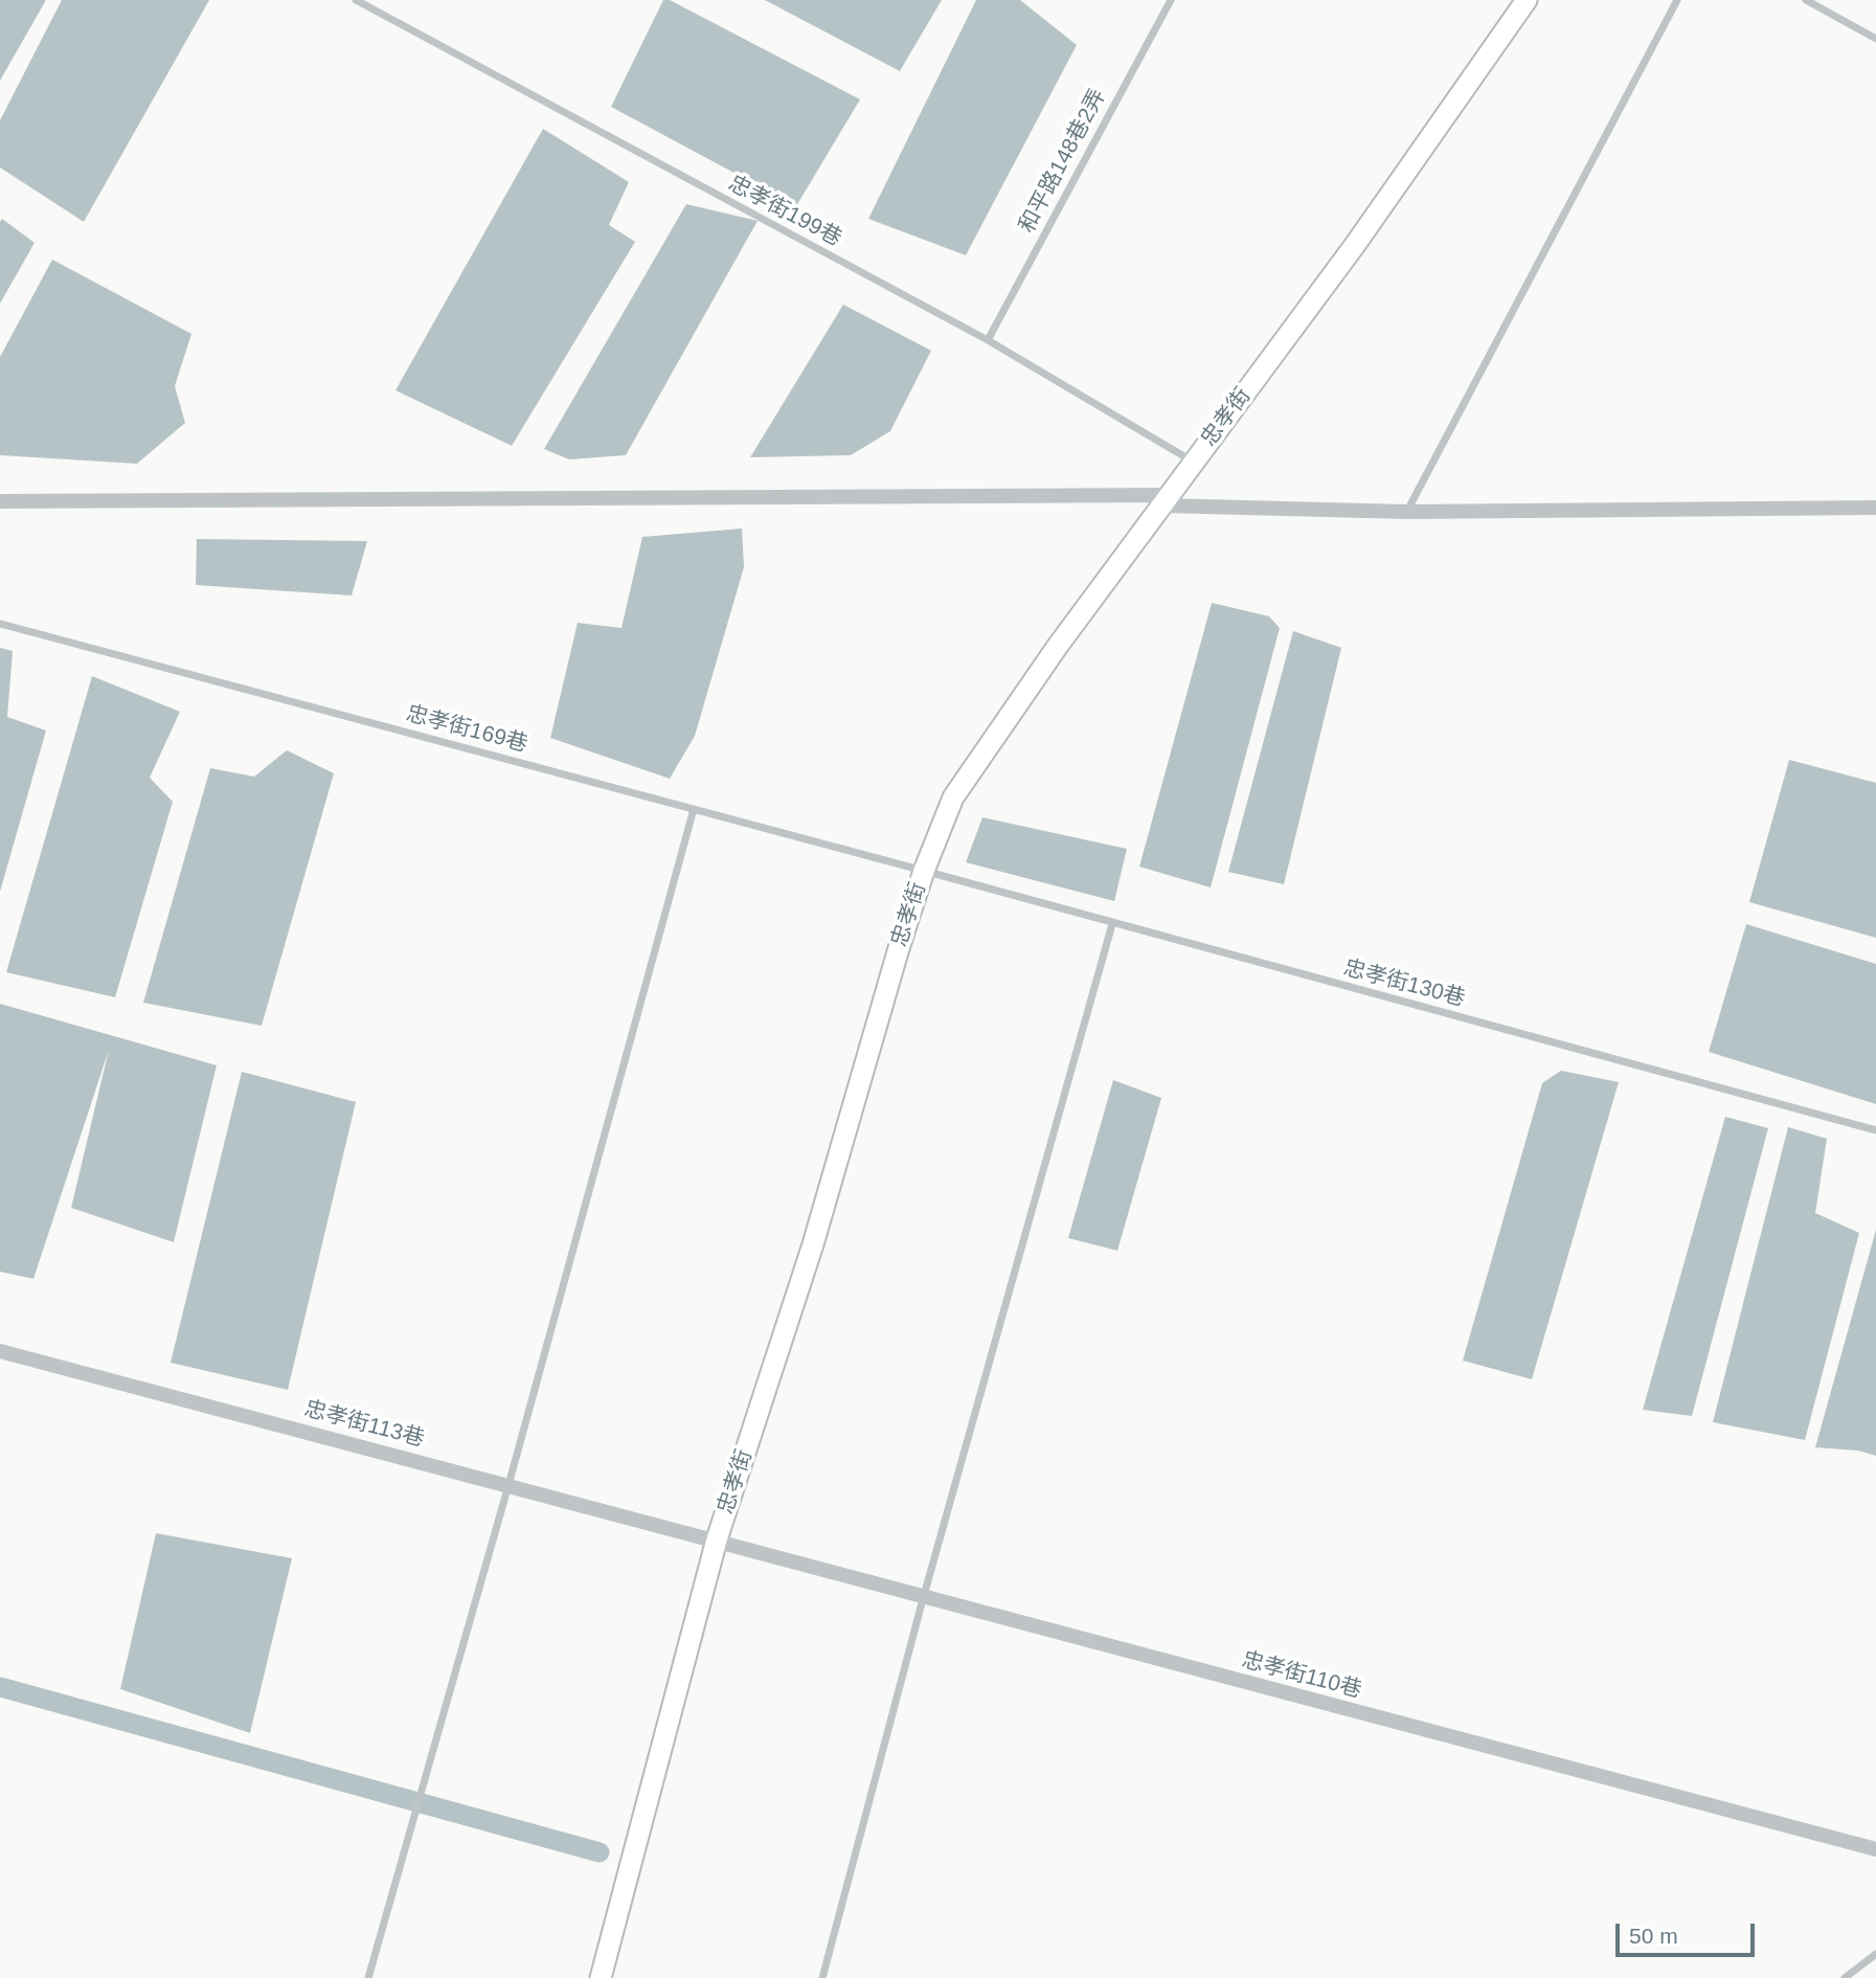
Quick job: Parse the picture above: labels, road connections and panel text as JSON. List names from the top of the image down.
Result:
{
  "streets": {
    "street": ["忠孝街", "忠孝街113巷", "忠孝街110巷"],
    "lane": [
      "和平路148巷2弄",
      "忠孝街199巷",
      "忠孝街169巷",
      "忠孝街130巷"
    ]
  },
  "crossings": [
    ["和平路148巷2弄", "忠孝街199巷"],
    ["忠孝街199巷", "忠孝街"],
    ["忠孝街", "忠孝街169巷"],
    ["忠孝街", "忠孝街130巷"],
    ["忠孝街", "忠孝街113巷"],
    ["忠孝街", "忠孝街110巷"],
    ["忠孝街169巷", "忠孝街130巷"],
    ["忠孝街113巷", "忠孝街110巷"]
  ],
  "scale_bar": "50 m"
}
